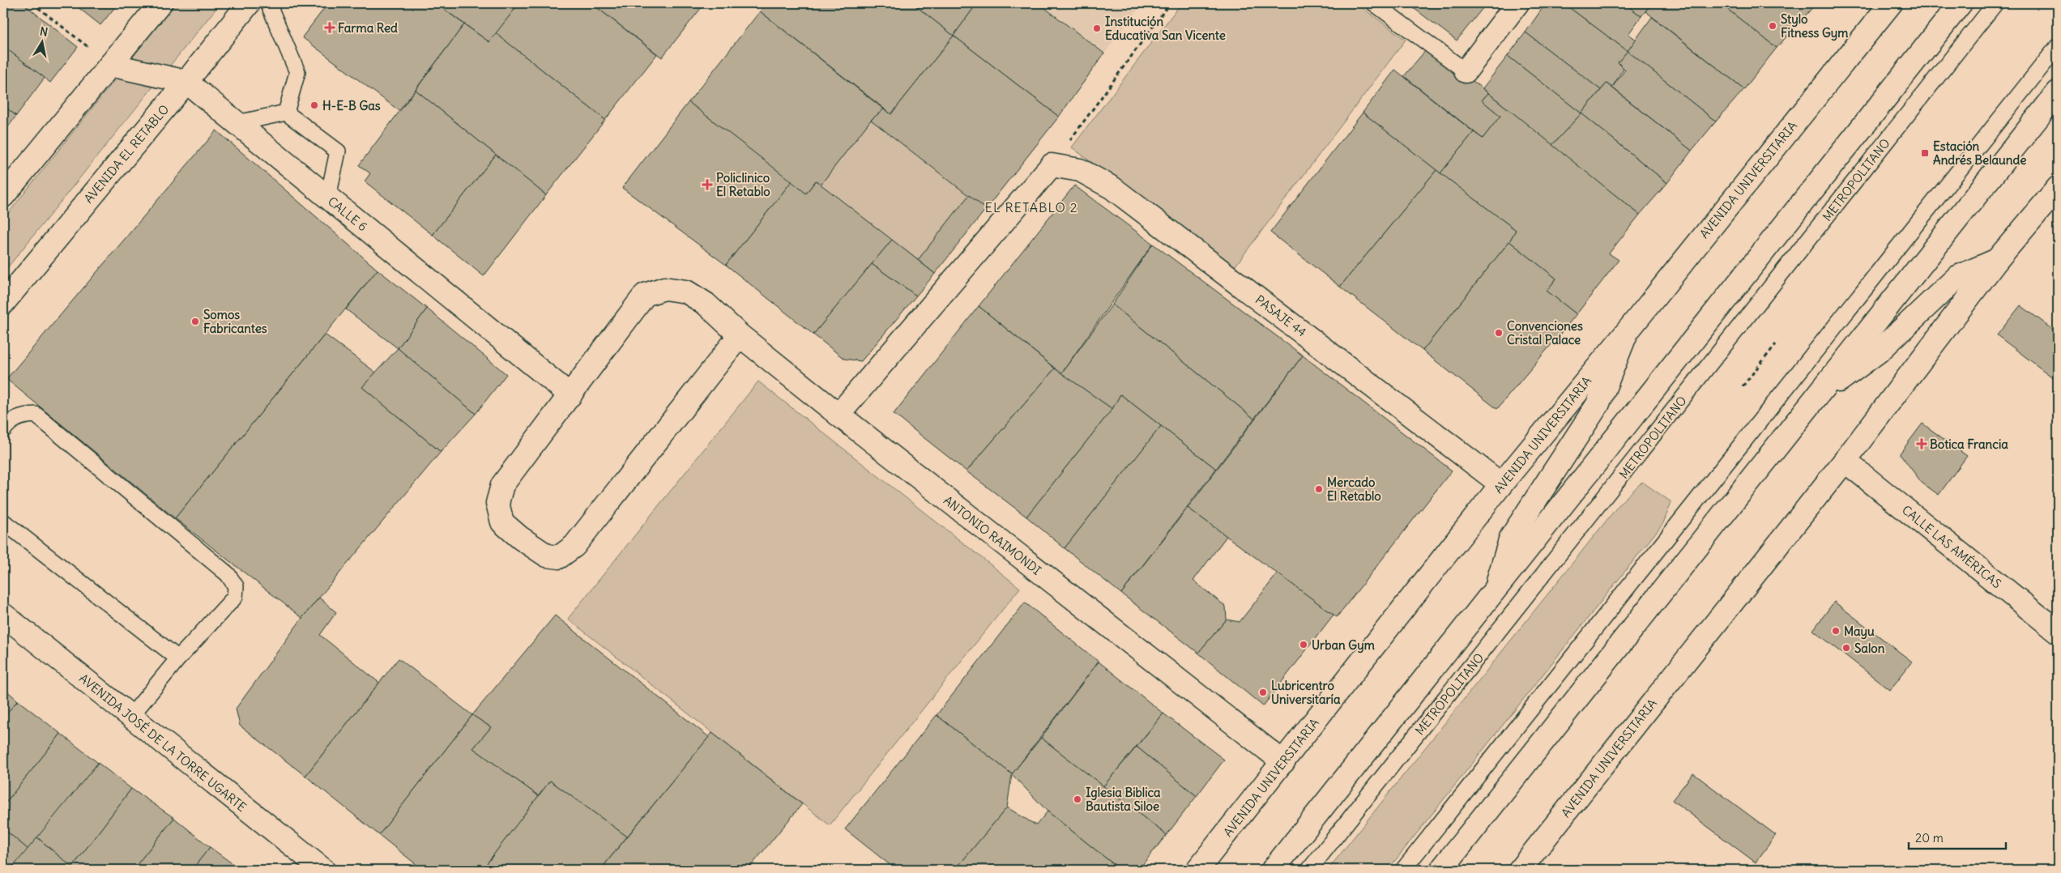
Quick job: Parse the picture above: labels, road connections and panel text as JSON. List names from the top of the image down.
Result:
{
  "streets": {
    "street": [
      "AVENIDA EL RETABLO",
      "AVENIDA UNIVERSITARIA",
      "CALLE 6",
      "PASAJE 44",
      "ANTONIO RAIMONDI",
      "CALLE LAS AMÉRICAS",
      "AVENIDA JOSÉ DE LA TORRE UGARTE"
    ],
    "lane": ["METROPOLITANO"]
  },
  "crossings": [
    ["AVENIDA EL RETABLO", "CALLE 6"],
    ["AVENIDA UNIVERSITARIA", "PASAJE 44"],
    ["AVENIDA UNIVERSITARIA", "ANTONIO RAIMONDI"],
    ["AVENIDA UNIVERSITARIA", "CALLE LAS AMÉRICAS"],
    ["CALLE 6", "ANTONIO RAIMONDI"]
  ],
  "districts": ["EL RETABLO 2"],
  "places": {
    "other": [
      "Stylo Fitness Gym",
      "Institución Educativa San Vicente",
      "H-E-B Gas",
      "Somos Fabricantes",
      "Convenciones Cristal Palace",
      "Mercado El Retablo",
      "Mayu",
      "Urban Gym",
      "Salon",
      "Lubricentro Universitaría",
      "Iglesia Biblica Bautista Siloe"
    ],
    "health": ["Farma Red", "Policlinico El Retablo", "Botica Francia"],
    "transit": ["Estación Andrés Belaunde"]
  },
  "scale_bar": "20 m",
  "north": "top"
}
